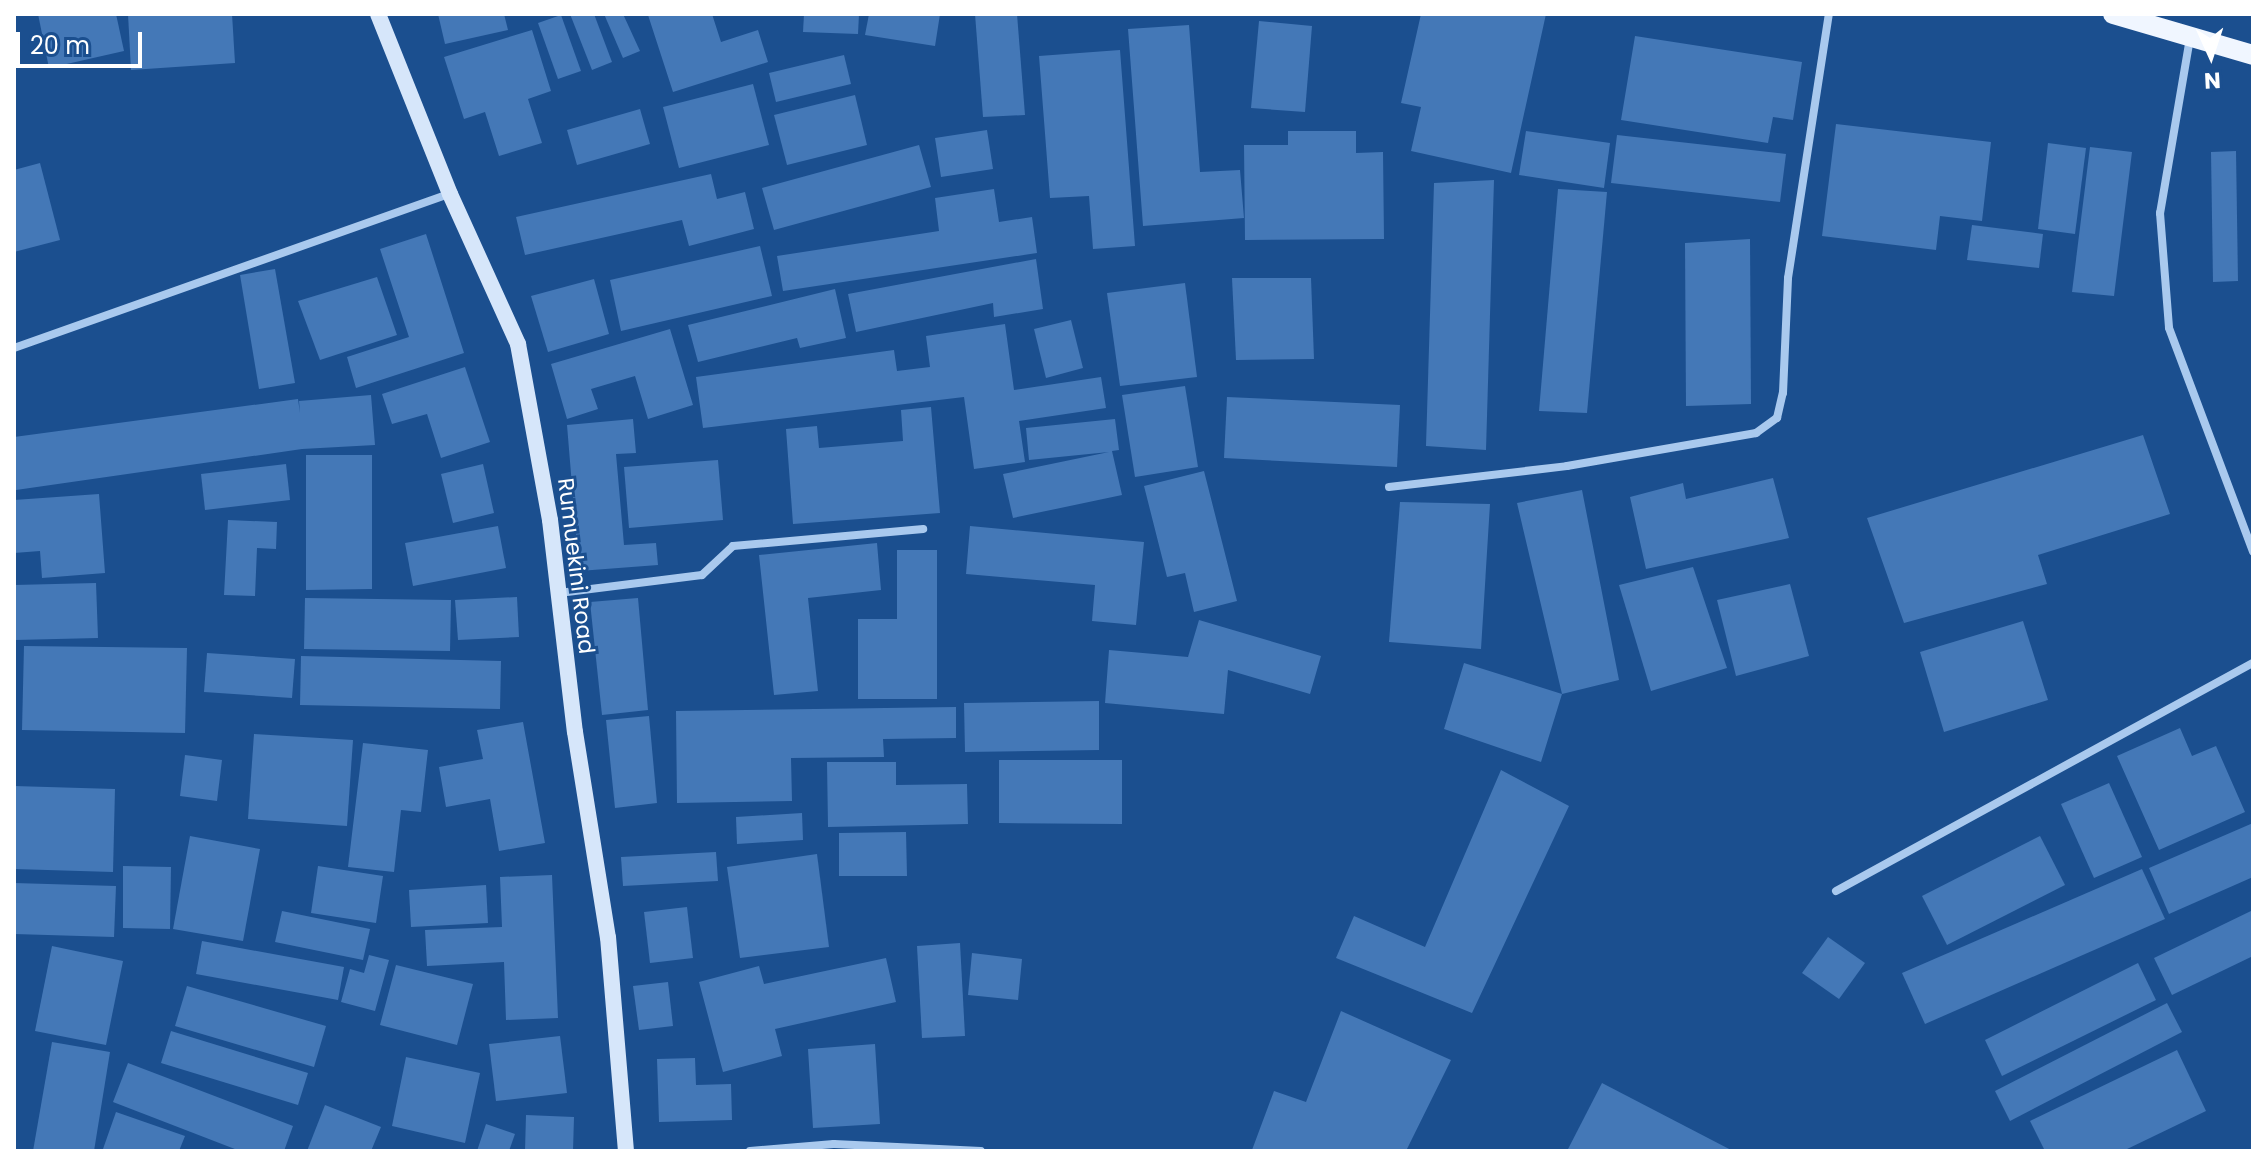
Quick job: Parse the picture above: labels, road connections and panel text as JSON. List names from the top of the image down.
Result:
{
  "streets": {
    "street": ["Rumuekini Road"]
  },
  "scale_bar": "20 m",
  "north": "bottom"
}
